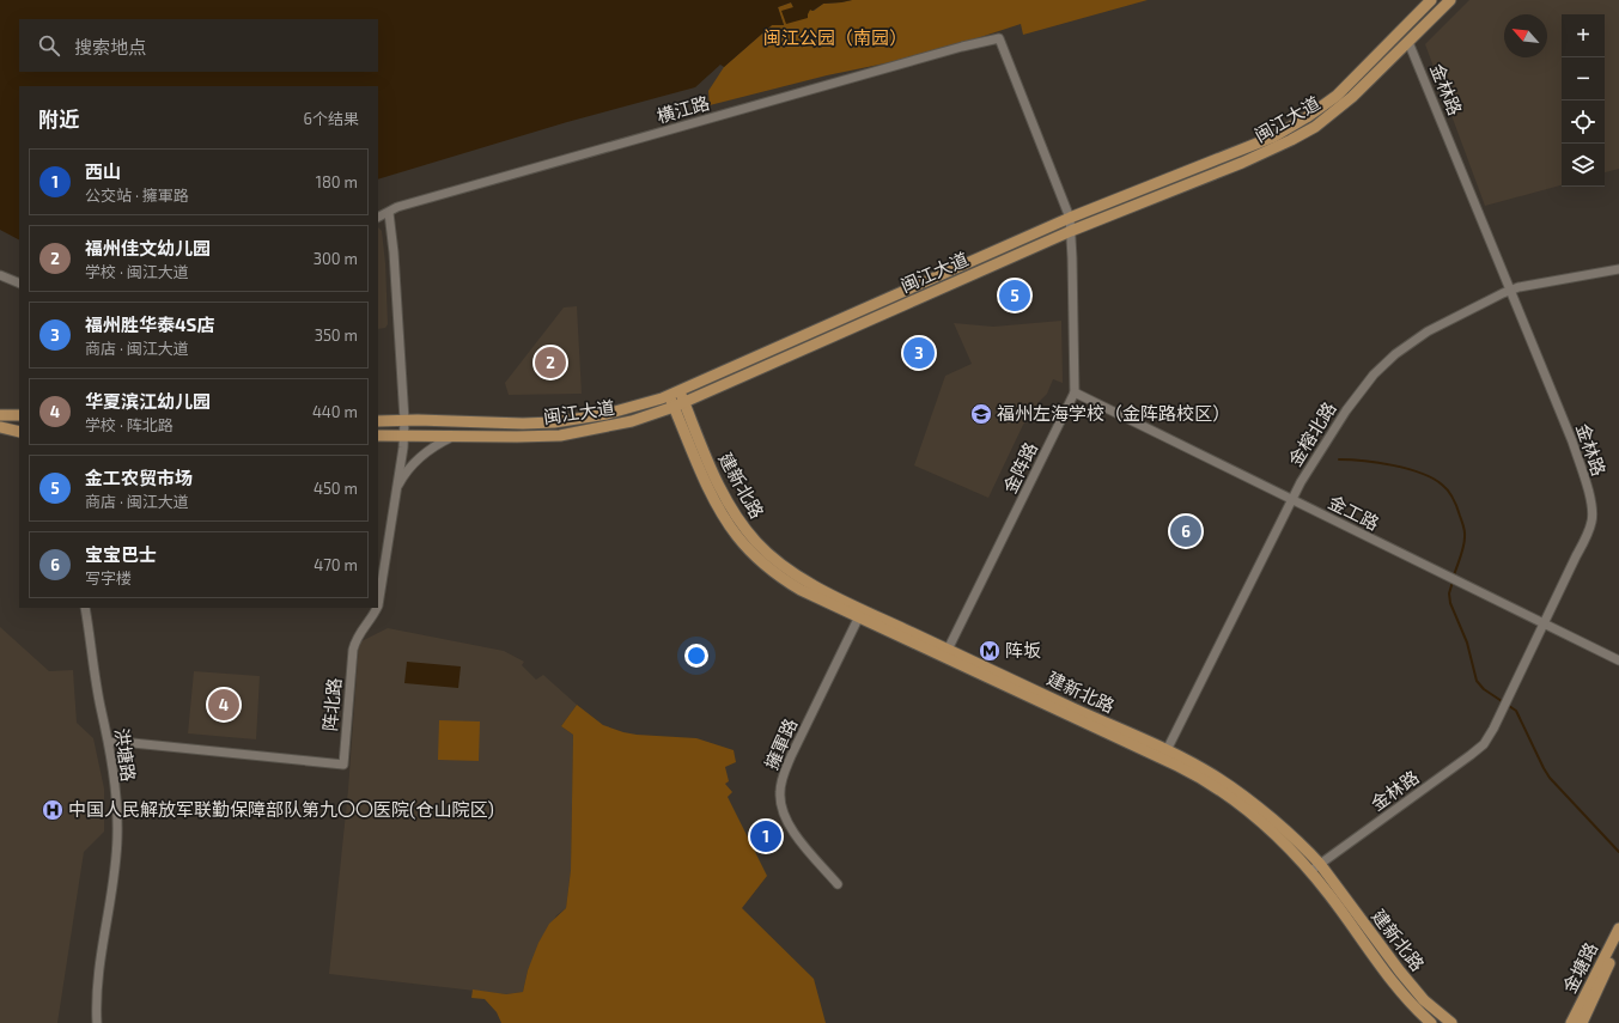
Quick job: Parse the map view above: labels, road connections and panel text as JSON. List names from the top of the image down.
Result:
{
  "streets": {
    "main road": ["闽江大道", "建新北路", "金塘路"],
    "street": [
      "金林路",
      "横江路",
      "金榕北路",
      "金阵路",
      "金工路",
      "阵北路",
      "擁軍路",
      "洪塘路"
    ]
  },
  "crossings": [
    ["金林路", "闽江大道"],
    ["金林路", "金榕北路"],
    ["金林路", "建新北路"],
    ["金林路", "金工路"],
    ["横江路", "金阵路"],
    ["横江路", "阵北路"],
    ["闽江大道", "金阵路"],
    ["闽江大道", "建新北路"],
    ["闽江大道", "阵北路"],
    ["金榕北路", "建新北路"],
    ["金榕北路", "金工路"],
    ["金阵路", "建新北路"],
    ["金阵路", "金工路"],
    ["建新北路", "擁軍路"],
    ["阵北路", "洪塘路"]
  ],
  "parks": ["闽江公园（南园）"],
  "places": {
    "school or university": ["福州左海学校（金阵路校区）"],
    "metro station": ["阵坂"],
    "hospital": ["中国人民解放军联勤保障部队第九〇〇医院(仓山院区)"]
  },
  "north": "top left",
  "page": {
    "map_buttons": ["+", "−"],
    "search": "搜索地点",
    "heading": ["附近", "6个结果"],
    "list": [
      {
        "mark": "1",
        "name": "西山",
        "note": "公交站 · 擁軍路",
        "value": "180 m"
      },
      {
        "mark": "2",
        "name": "福州佳文幼儿园",
        "note": "学校 · 闽江大道",
        "value": "300 m"
      },
      {
        "mark": "3",
        "name": "福州胜华泰4S店",
        "note": "商店 · 闽江大道",
        "value": "350 m"
      },
      {
        "mark": "4",
        "name": "华夏滨江幼儿园",
        "note": "学校 · 阵北路",
        "value": "440 m"
      },
      {
        "mark": "5",
        "name": "金工农贸市场",
        "note": "商店 · 闽江大道",
        "value": "450 m"
      },
      {
        "mark": "6",
        "name": "宝宝巴士",
        "note": "写字楼",
        "value": "470 m"
      }
    ],
    "pins": [
      "5",
      "3",
      "2",
      "6",
      "4",
      "1"
    ]
  }
}
